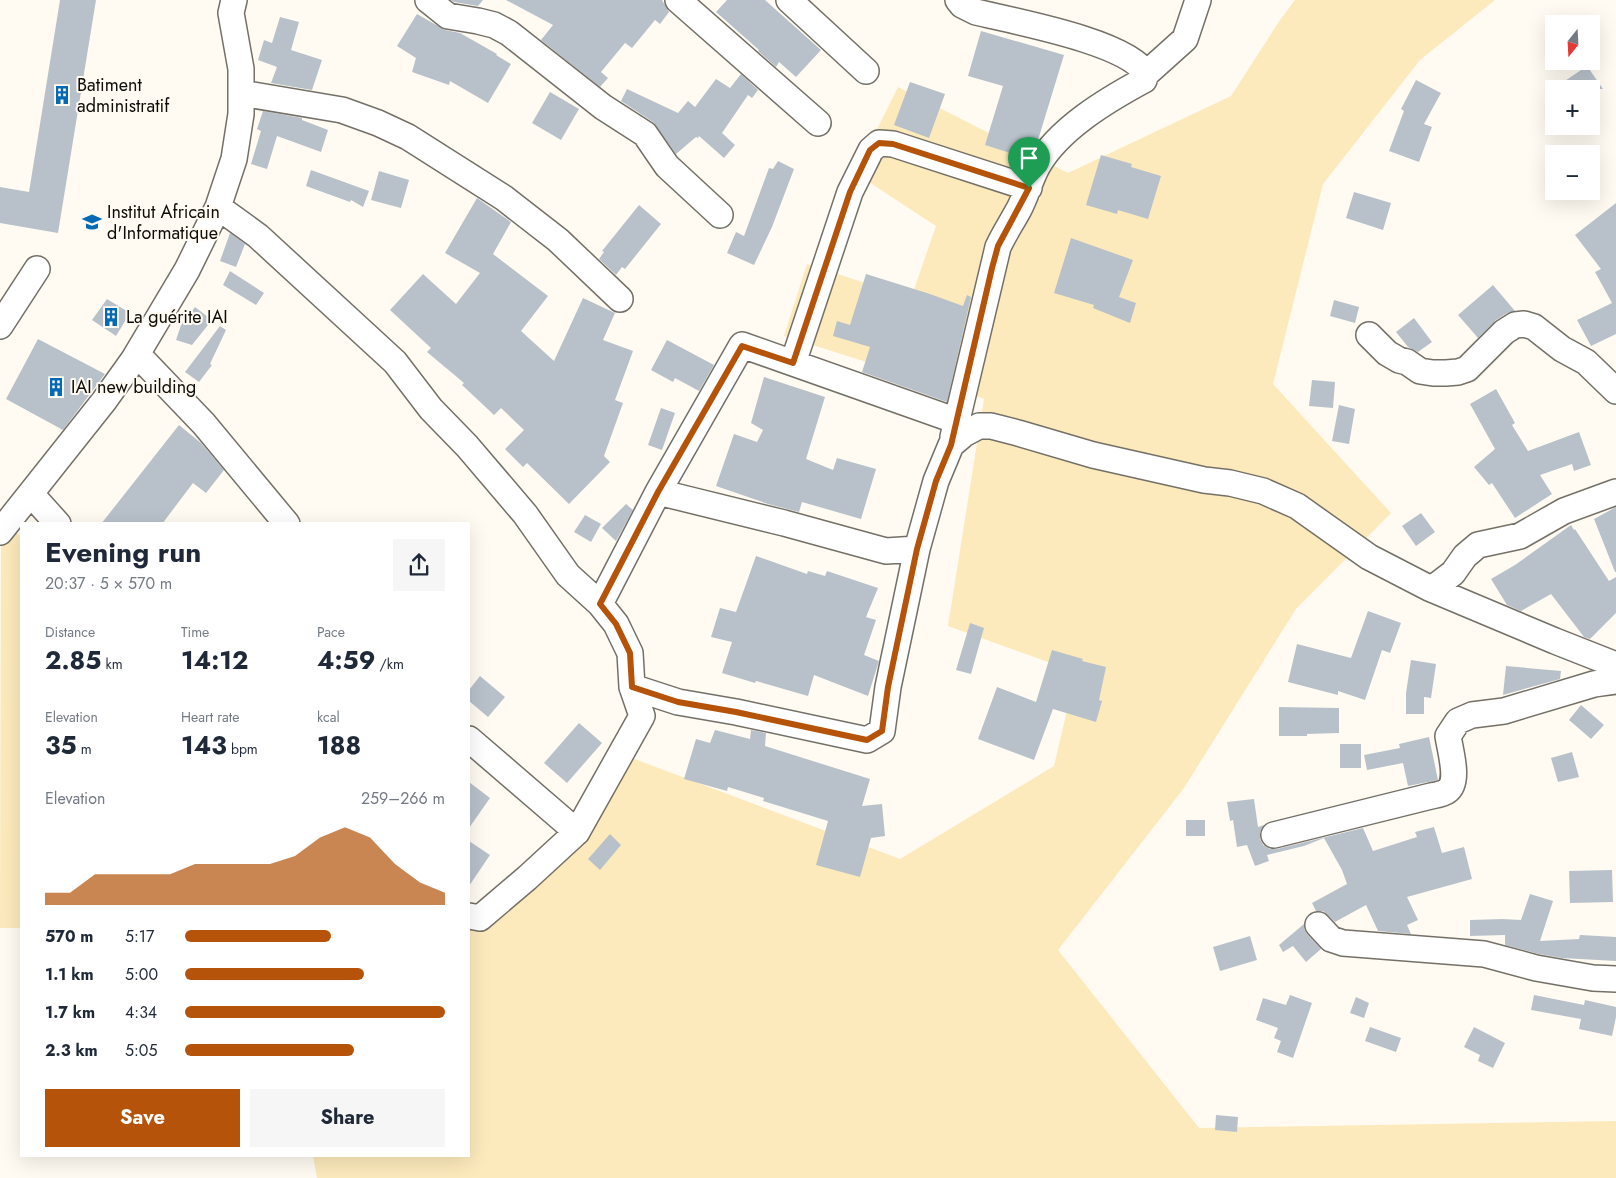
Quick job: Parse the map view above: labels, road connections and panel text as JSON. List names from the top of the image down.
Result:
{
  "places": {
    "building": ["Batiment administratif", "La guérite IAI", "IAI new building"],
    "school or university": ["Institut Africain d'Informatique"]
  },
  "north": "bottom",
  "page": {
    "map_buttons": ["+", "−"],
    "heading": ["Evening run", "20:37 · 5 × 570 m"],
    "stats": [
      ["Distance", "2.85 km"],
      ["Time", "14:12"],
      ["Pace", "4:59 /km"],
      ["Elevation", "35 m"],
      ["Heart rate", "143 bpm"],
      ["kcal", "188"]
    ],
    "chart": ["Elevation", "259–266 m"],
    "list": [
      {
        "name": "570 m",
        "note": "5:17"
      },
      {
        "name": "1.1 km",
        "note": "5:00"
      },
      {
        "name": "1.7 km",
        "note": "4:34"
      },
      {
        "name": "2.3 km",
        "note": "5:05"
      }
    ],
    "buttons": ["Save", "Share"]
  }
}
